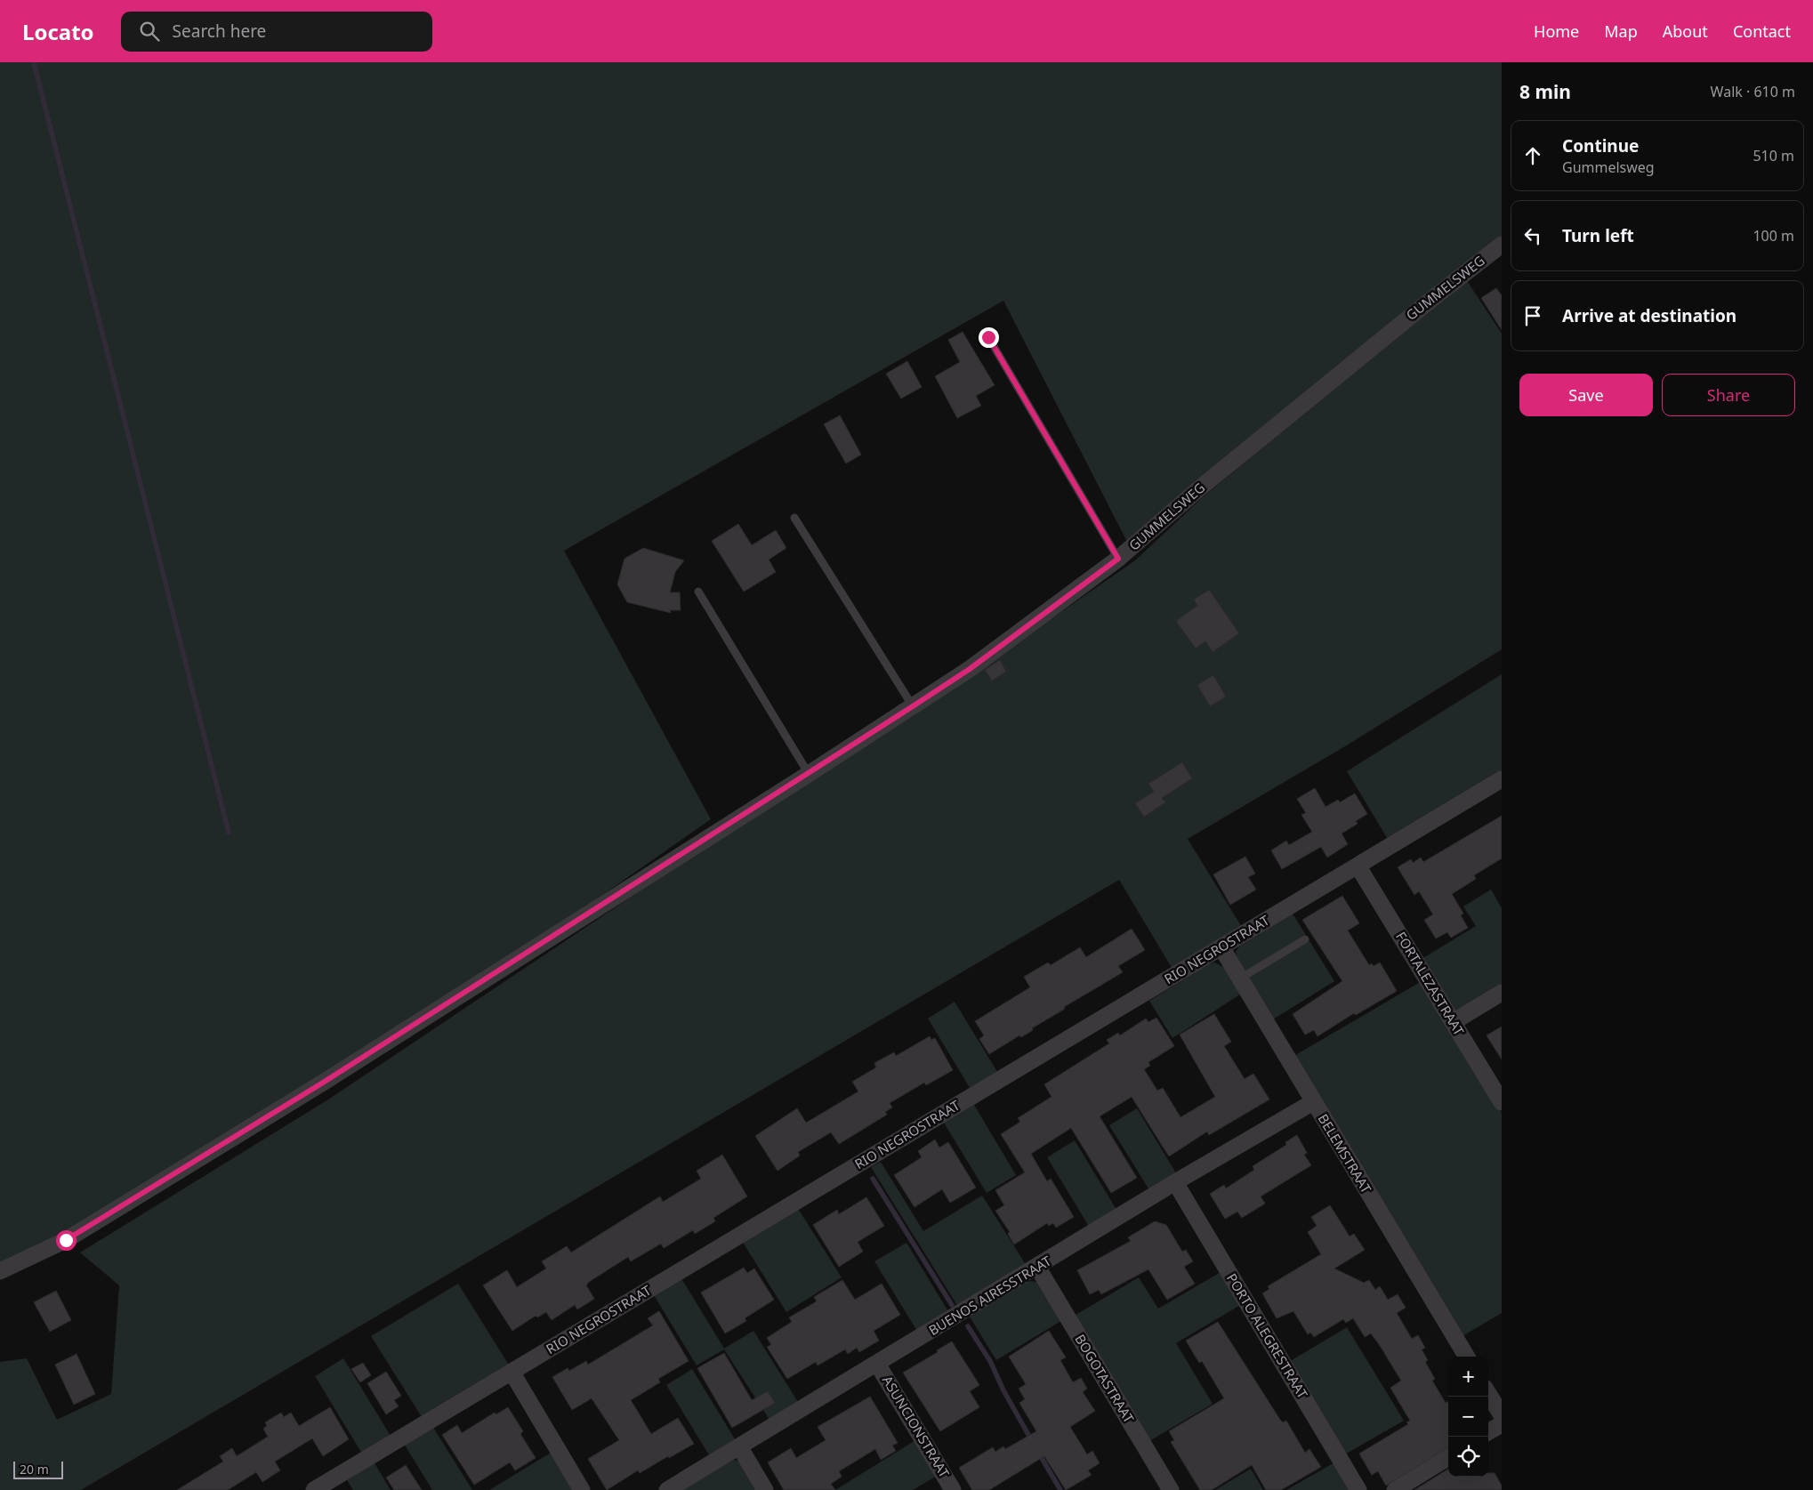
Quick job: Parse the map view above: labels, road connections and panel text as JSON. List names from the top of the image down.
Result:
{
  "streets": {
    "street": [
      "GUMMELSWEG",
      "RIO NEGROSTRAAT",
      "FORTALEZASTRAAT",
      "BELEMSTRAAT",
      "BUENOS AIRESSTRAAT",
      "PORTO ALEGRESTRAAT",
      "BOGOTASTRAAT",
      "ASUNCIONSTRAAT"
    ]
  },
  "crossings": [
    ["RIO NEGROSTRAAT", "FORTALEZASTRAAT"],
    ["RIO NEGROSTRAAT", "BELEMSTRAAT"],
    ["BELEMSTRAAT", "BUENOS AIRESSTRAAT"],
    ["BUENOS AIRESSTRAAT", "PORTO ALEGRESTRAAT"],
    ["BUENOS AIRESSTRAAT", "BOGOTASTRAAT"],
    ["BUENOS AIRESSTRAAT", "ASUNCIONSTRAAT"]
  ],
  "scale_bar": "20 m",
  "page": {
    "header": "Locato",
    "search": "Search here",
    "nav": [
      "Home",
      "Map",
      "About",
      "Contact"
    ],
    "heading": ["8 min", "Walk · 610 m"],
    "list": [
      ["Continue", "Gummelsweg", "510 m"],
      ["Turn left", "100 m"],
      "Arrive at destination"
    ],
    "buttons": ["Save", "Share"],
    "map_buttons": ["+", "−"],
    "scale": "20 m"
  }
}
